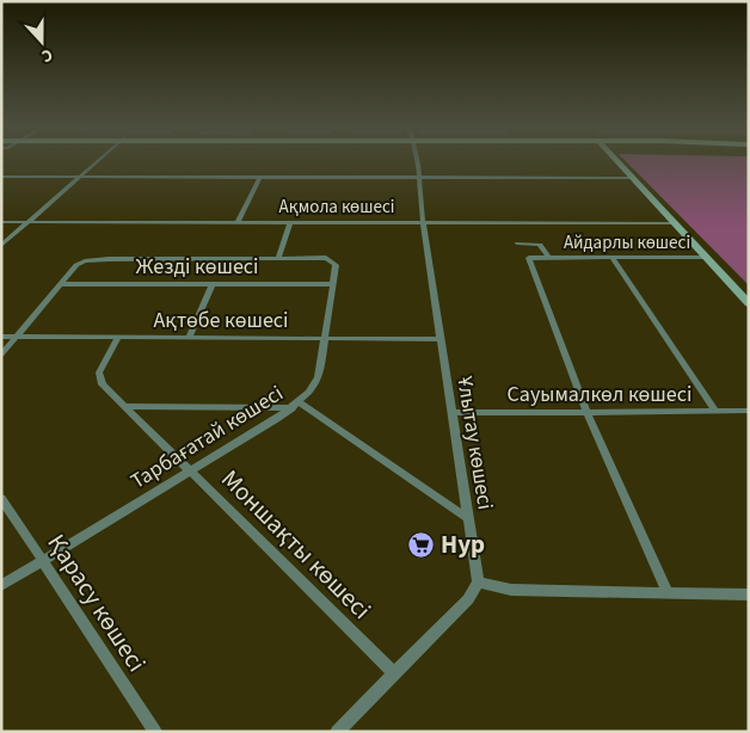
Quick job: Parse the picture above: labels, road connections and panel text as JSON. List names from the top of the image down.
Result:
{
  "streets": {
    "street": [
      "Ақмола көшесі",
      "Айдарлы көшесі",
      "Жезді көшесі",
      "Ақтөбе көшесі",
      "Сауымалкөл көшесі",
      "Тарбағатай көшесі",
      "Ұлытау көшесі",
      "Моншақты көшесі",
      "Қарасу көшесі"
    ]
  },
  "crossings": [
    ["Ақмола көшесі", "Ұлытау көшесі"],
    ["Айдарлы көшесі", "Сауымалкөл көшесі"],
    ["Жезді көшесі", "Тарбағатай көшесі"],
    ["Ақтөбе көшесі", "Тарбағатай көшесі"],
    ["Ақтөбе көшесі", "Ұлытау көшесі"],
    ["Ақтөбе көшесі", "Моншақты көшесі"],
    ["Сауымалкөл көшесі", "Ұлытау көшесі"],
    ["Тарбағатай көшесі", "Моншақты көшесі"],
    ["Тарбағатай көшесі", "Қарасу көшесі"]
  ],
  "places": {
    "supermarket": ["Нур"]
  },
  "north": "bottom"
}
